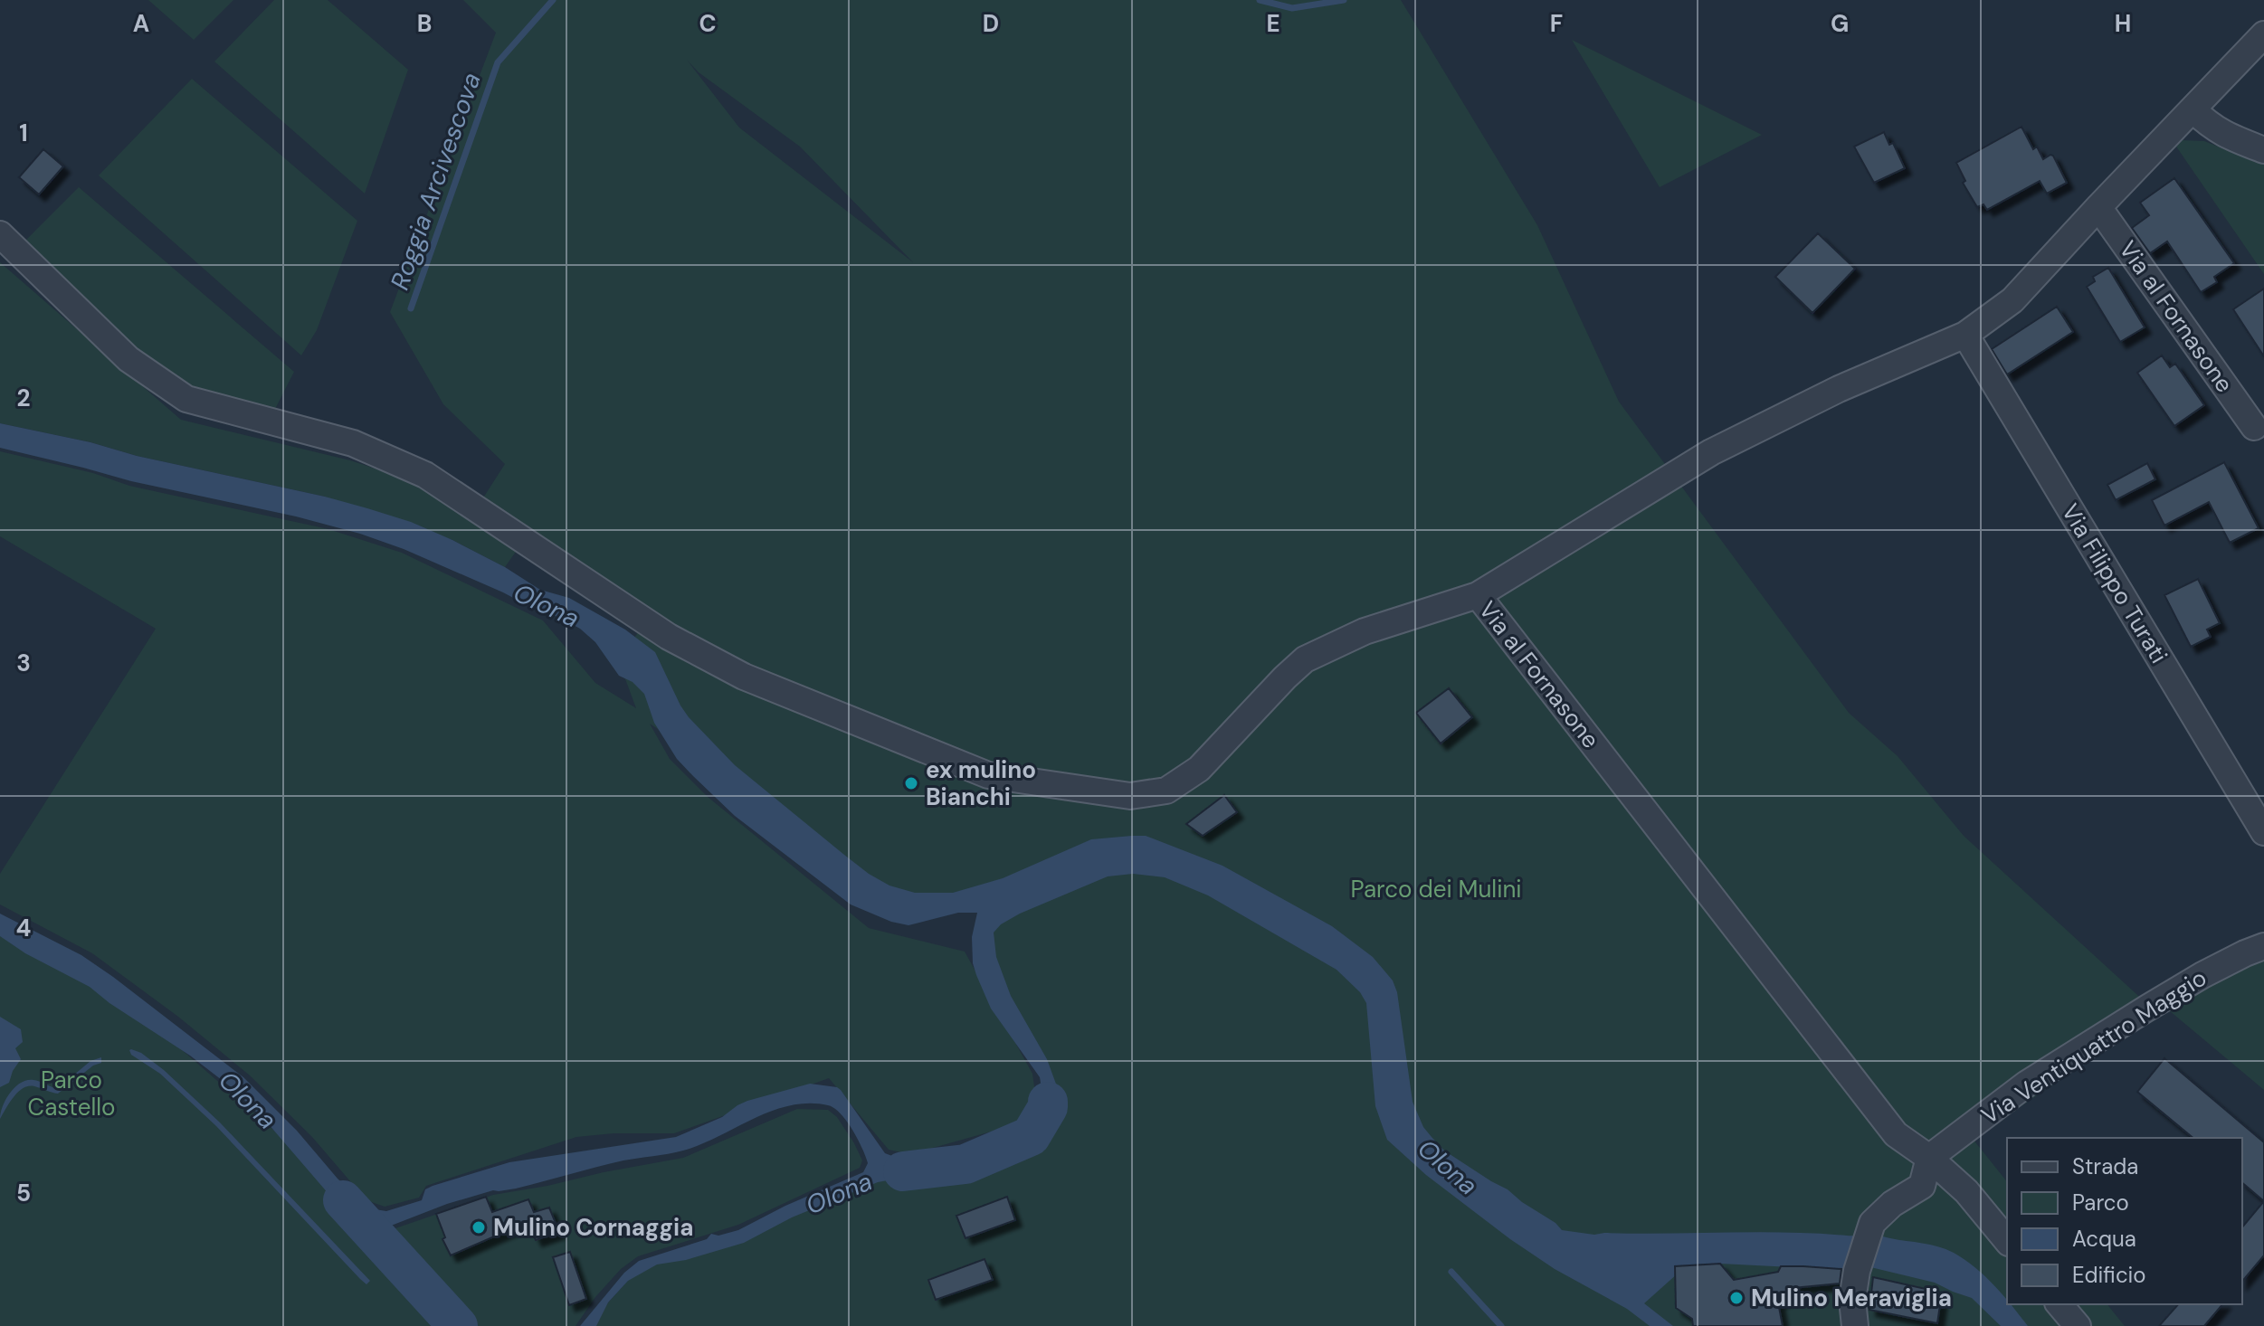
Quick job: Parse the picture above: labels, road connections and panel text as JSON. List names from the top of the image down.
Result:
{
  "streets": {
    "street": ["Via al Fornasone", "Via Filippo Turati", "Via Ventiquattro Maggio"]
  },
  "crossings": [
    ["Via al Fornasone", "Via Filippo Turati"],
    ["Via al Fornasone", "Via Ventiquattro Maggio"]
  ],
  "water": ["Roggia Arcivescova", "Olona"],
  "parks": ["Parco dei Mulini", "Parco Castello"],
  "places": ["ex mulino Bianchi", "Mulino Cornaggia", "Mulino Meraviglia"],
  "legend": [
    "Strada",
    "Parco",
    "Acqua",
    "Edificio"
  ],
  "grid": {
    "columns": [
      "A",
      "B",
      "C",
      "D",
      "E",
      "F",
      "G",
      "H"
    ],
    "rows": [
      "1",
      "2",
      "3",
      "4",
      "5"
    ]
  }
}
